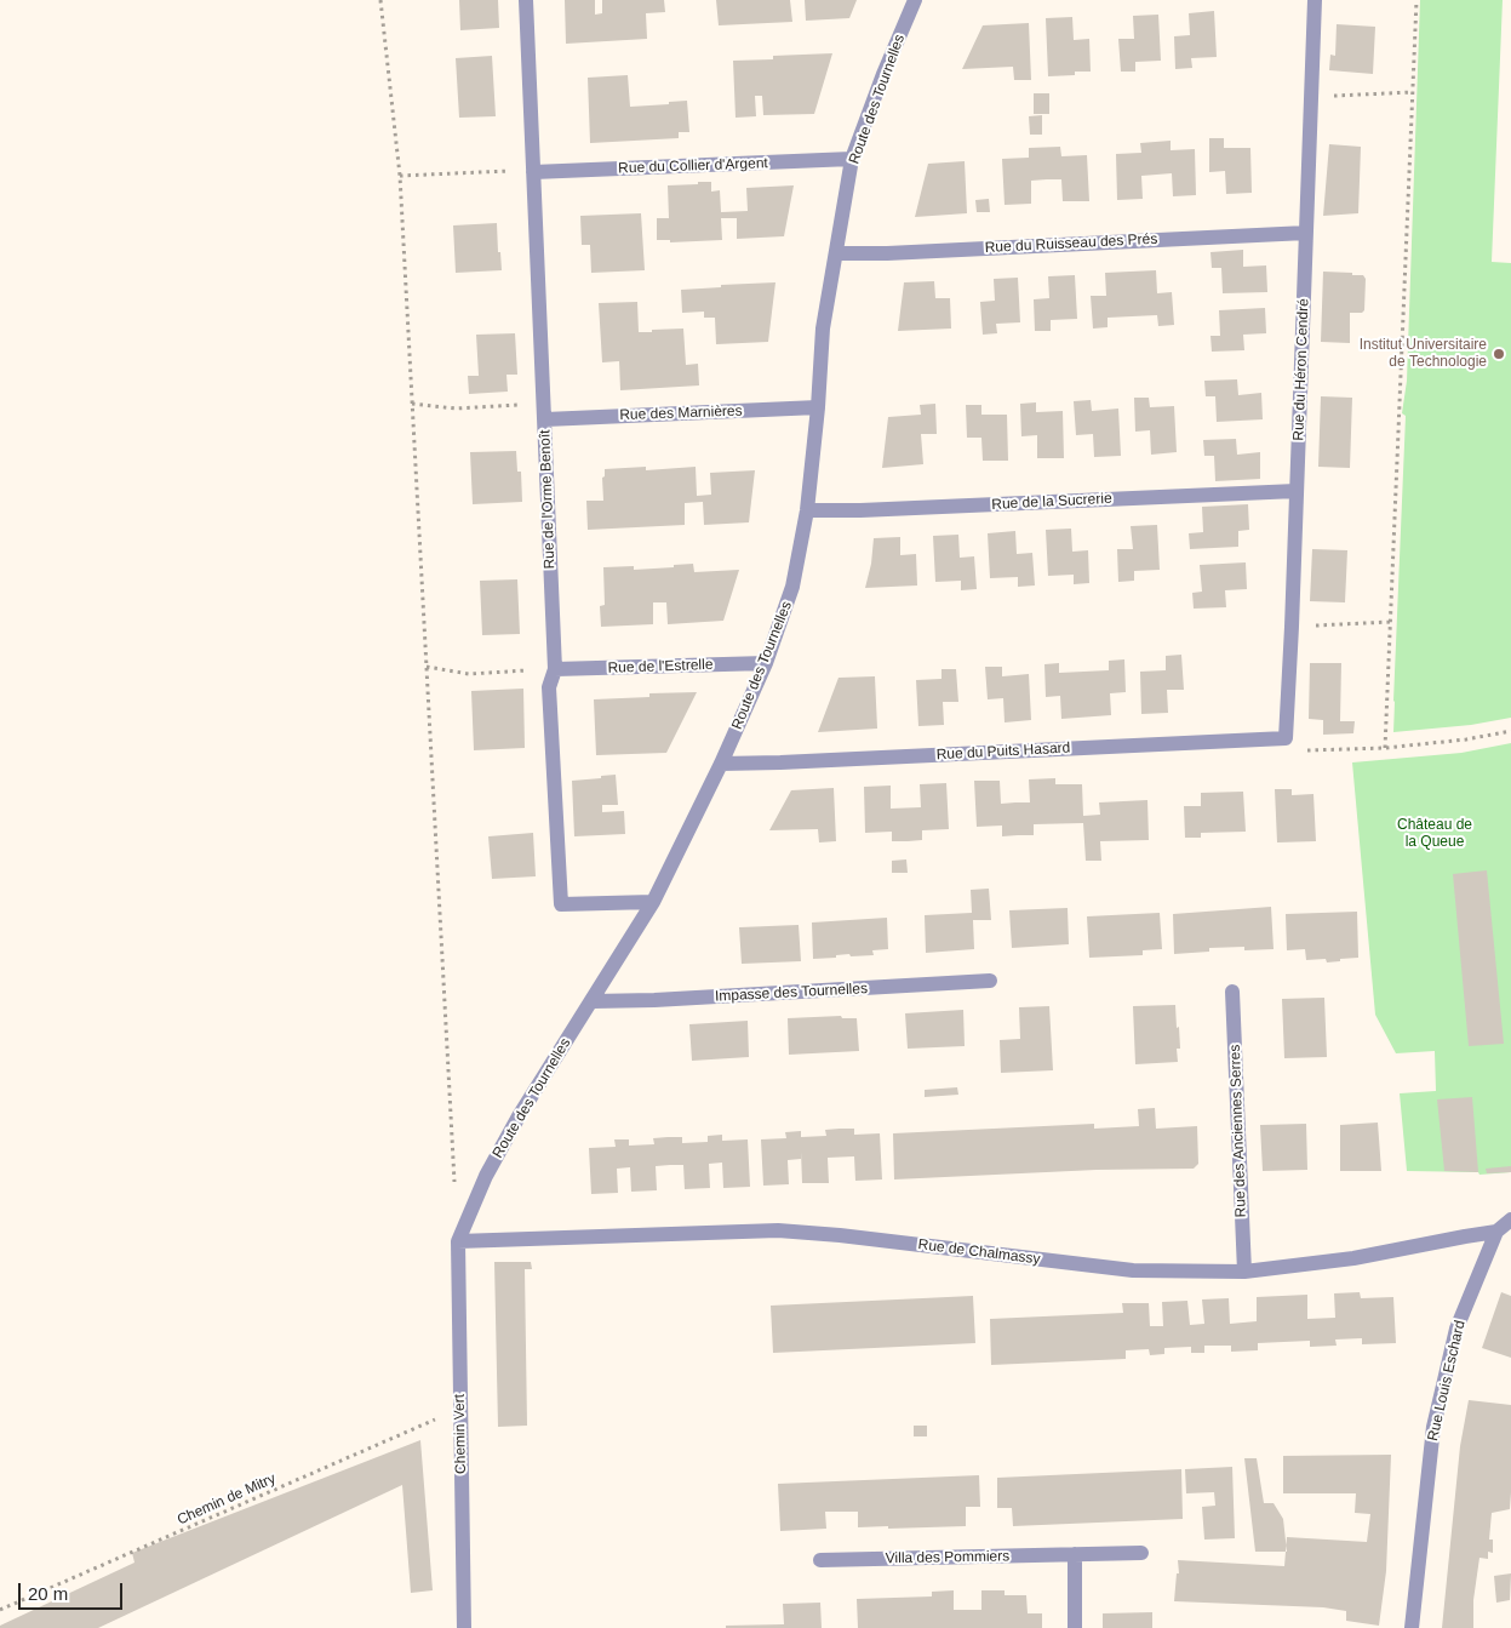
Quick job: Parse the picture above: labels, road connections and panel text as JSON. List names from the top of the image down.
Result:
{
  "streets": {
    "street": [
      "Route des Tournelles",
      "Rue du Collier d'Argent",
      "Rue du Ruisseau des Prés",
      "Rue du Héron Cendré",
      "Rue des Marnières",
      "Rue de l'Orme Benoît",
      "Rue de la Sucrerie",
      "Rue de l'Estrelle",
      "Rue du Puits Hasard",
      "Impasse des Tournelles",
      "Rue des Anciennes Serres",
      "Rue de Chalmassy",
      "Rue Louis Eschard",
      "Chemin Vert",
      "Villa des Pommiers"
    ],
    "path": ["Chemin de Mitry"]
  },
  "crossings": [
    ["Route des Tournelles", "Rue du Collier d'Argent"],
    ["Route des Tournelles", "Rue du Ruisseau des Prés"],
    ["Route des Tournelles", "Rue des Marnières"],
    ["Route des Tournelles", "Rue de l'Orme Benoît"],
    ["Route des Tournelles", "Rue de la Sucrerie"],
    ["Route des Tournelles", "Rue de l'Estrelle"],
    ["Route des Tournelles", "Rue du Puits Hasard"],
    ["Route des Tournelles", "Impasse des Tournelles"],
    ["Route des Tournelles", "Rue de Chalmassy"],
    ["Route des Tournelles", "Chemin Vert"],
    ["Rue du Collier d'Argent", "Rue de l'Orme Benoît"],
    ["Rue du Ruisseau des Prés", "Rue du Héron Cendré"],
    ["Rue du Héron Cendré", "Rue de la Sucrerie"],
    ["Rue du Héron Cendré", "Rue du Puits Hasard"],
    ["Rue des Marnières", "Rue de l'Orme Benoît"],
    ["Rue de l'Orme Benoît", "Rue de l'Estrelle"],
    ["Rue des Anciennes Serres", "Rue de Chalmassy"],
    ["Rue de Chalmassy", "Rue Louis Eschard"],
    ["Rue de Chalmassy", "Chemin Vert"],
    ["Chemin Vert", "Chemin de Mitry"]
  ],
  "parks": ["Château de la Queue"],
  "places": ["Institut Universitaire de Technologie"],
  "scale_bar": "20 m"
}
